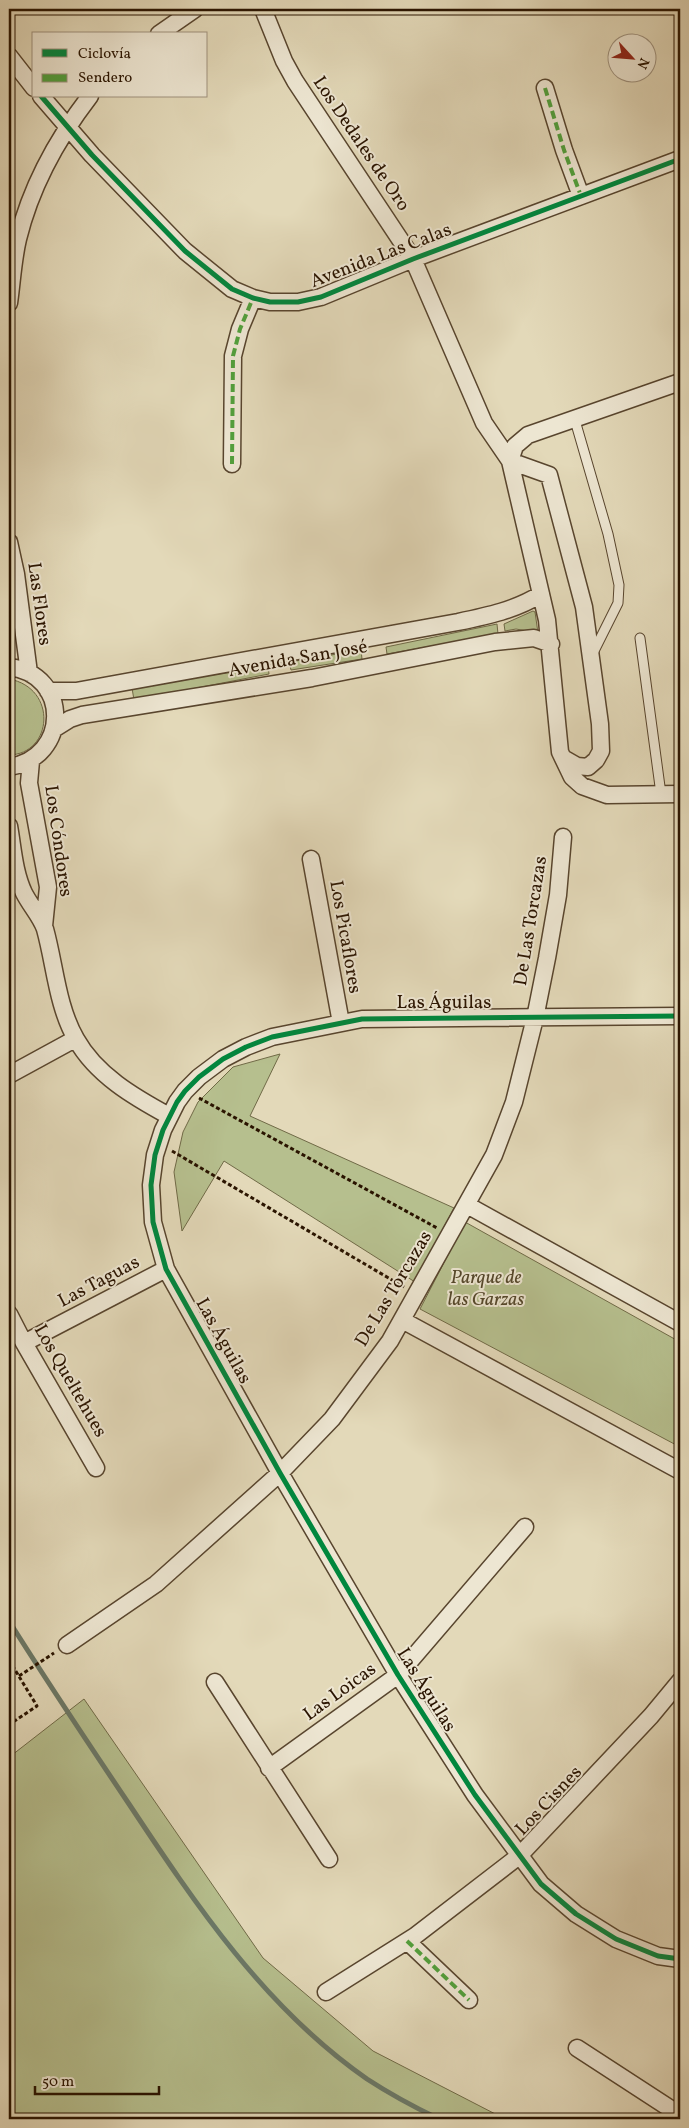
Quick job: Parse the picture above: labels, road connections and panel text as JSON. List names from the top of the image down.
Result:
{
  "streets": {
    "street": [
      "Los Dedales de Oro",
      "Avenida Las Calas",
      "Las Flores",
      "Avenida San José",
      "Los Cóndores",
      "De Las Torcazas",
      "Los Picaflores",
      "Las Águilas",
      "Las Taguas",
      "Los Queltehues",
      "Las Loicas",
      "Los Cisnes"
    ]
  },
  "crossings": [
    ["Los Dedales de Oro", "Avenida Las Calas"],
    ["Los Cóndores", "Las Águilas"],
    ["De Las Torcazas", "Las Águilas"],
    ["Los Picaflores", "Las Águilas"],
    ["Las Águilas", "Las Taguas"],
    ["Las Águilas", "Las Loicas"],
    ["Las Águilas", "Los Cisnes"],
    ["Las Taguas", "Los Queltehues"]
  ],
  "parks": ["Parque de las Garzas"],
  "legend": ["Ciclovía", "Sendero"],
  "scale_bar": "50 m",
  "north": "bottom right"
}
